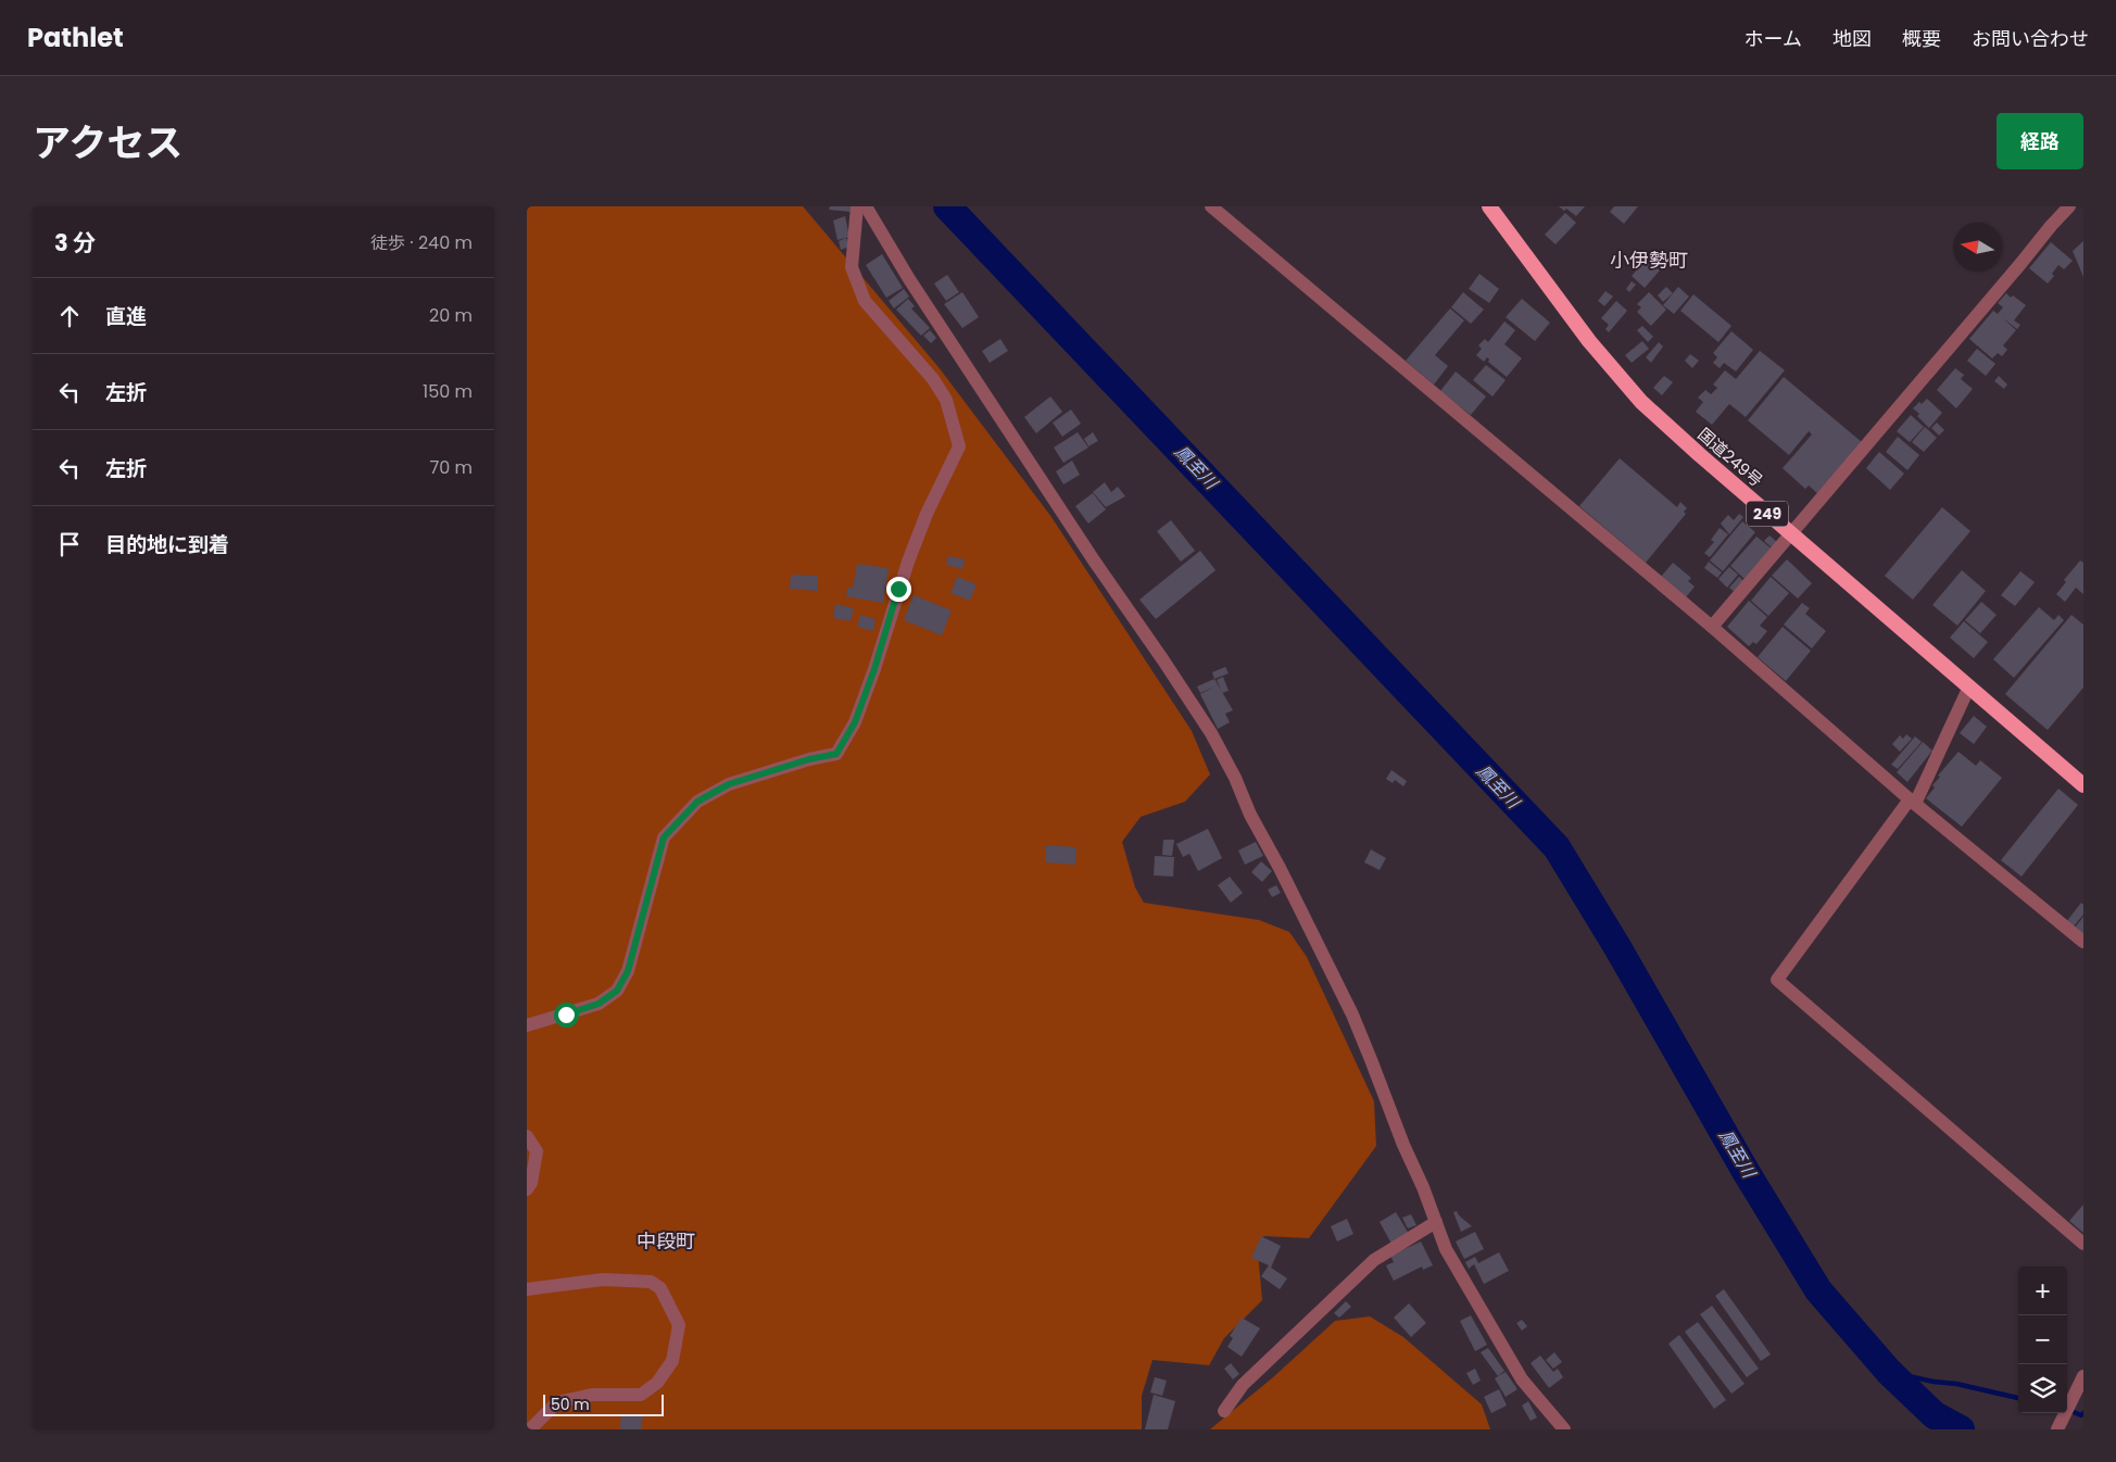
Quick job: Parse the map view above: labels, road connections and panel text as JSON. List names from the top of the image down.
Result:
{
  "streets": {
    "highway": ["国道249号", "249"]
  },
  "districts": ["小伊勢町", "中段町"],
  "water": ["鳳至川"],
  "scale_bar": "50 m",
  "north": "left",
  "page": {
    "header": "Pathlet",
    "nav": [
      "ホーム",
      "地図",
      "概要",
      "お問い合わせ"
    ],
    "title": "アクセス",
    "buttons": "経路",
    "heading": ["3 分", "徒歩 · 240 m"],
    "list": [
      ["直進", "20 m"],
      ["左折", "150 m"],
      ["左折", "70 m"],
      "目的地に到着"
    ],
    "map_buttons": ["+", "−"],
    "scale": "50 m"
  }
}
